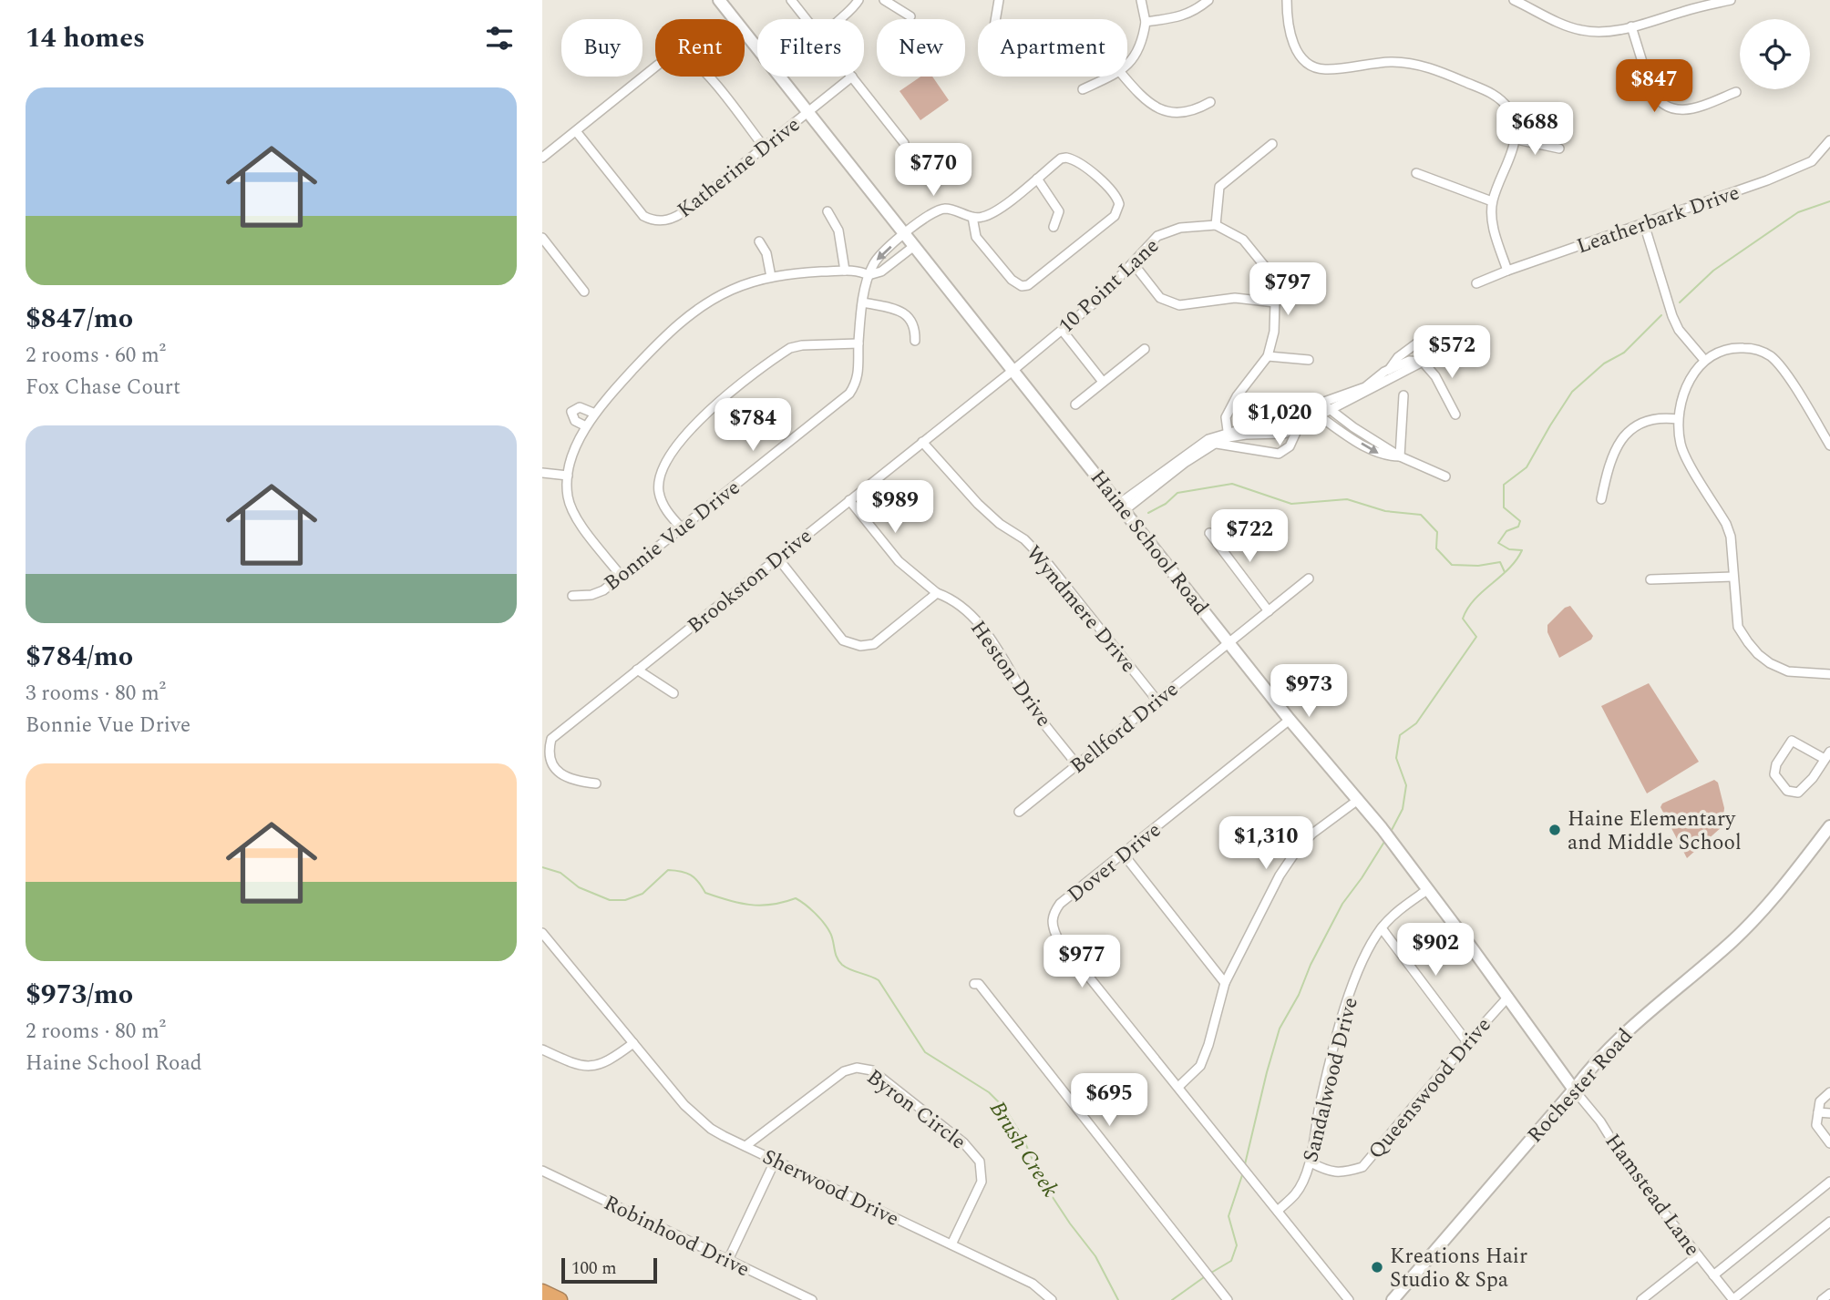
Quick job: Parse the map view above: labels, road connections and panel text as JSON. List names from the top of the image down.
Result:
{
  "streets": {
    "street": [
      "Katherine Drive",
      "Leatherbark Drive",
      "10 Point Lane",
      "Bonnie Vue Drive",
      "Haine School Road",
      "Brookston Drive",
      "Wyndmere Drive",
      "Heston Drive",
      "Bellford Drive",
      "Dover Drive",
      "Sandalwood Drive",
      "Rochester Road",
      "Queenswood Drive",
      "Byron Circle",
      "Sherwood Drive",
      "Hamstead Lane",
      "Robinhood Drive"
    ]
  },
  "crossings": [
    ["Katherine Drive", "Haine School Road"],
    ["10 Point Lane", "Haine School Road"],
    ["10 Point Lane", "Brookston Drive"],
    ["Bonnie Vue Drive", "Haine School Road"],
    ["Haine School Road", "Brookston Drive"],
    ["Haine School Road", "Bellford Drive"],
    ["Haine School Road", "Dover Drive"],
    ["Haine School Road", "Sandalwood Drive"],
    ["Haine School Road", "Rochester Road"],
    ["Haine School Road", "Queenswood Drive"],
    ["Haine School Road", "Hamstead Lane"],
    ["Brookston Drive", "Wyndmere Drive"],
    ["Brookston Drive", "Heston Drive"],
    ["Wyndmere Drive", "Bellford Drive"],
    ["Heston Drive", "Bellford Drive"],
    ["Dover Drive", "Sandalwood Drive"],
    ["Sandalwood Drive", "Queenswood Drive"],
    ["Rochester Road", "Hamstead Lane"],
    ["Byron Circle", "Sherwood Drive"]
  ],
  "water": ["Brush Creek"],
  "places": ["Haine Elementary and Middle School", "Kreations Hair Studio & Spa"],
  "scale_bar": "100 m",
  "page": {
    "heading": "14 homes",
    "chip": [
      "Buy",
      "Rent",
      "Filters",
      "New",
      "Apartment"
    ],
    "price": [
      "$847",
      "$688",
      "$770",
      "$797",
      "$572",
      "$1,020",
      "$784",
      "$989",
      "$722",
      "$973",
      "$1,310",
      "$902",
      "$977",
      "$695"
    ],
    "list": [
      {
        "name": "$847/mo",
        "note": "2 rooms · 60 m² · Fox Chase Court"
      },
      {
        "name": "$784/mo",
        "note": "3 rooms · 80 m² · Bonnie Vue Drive"
      },
      {
        "name": "$973/mo",
        "note": "2 rooms · 80 m² · Haine School Road"
      }
    ],
    "scale": "100 m"
  }
}
